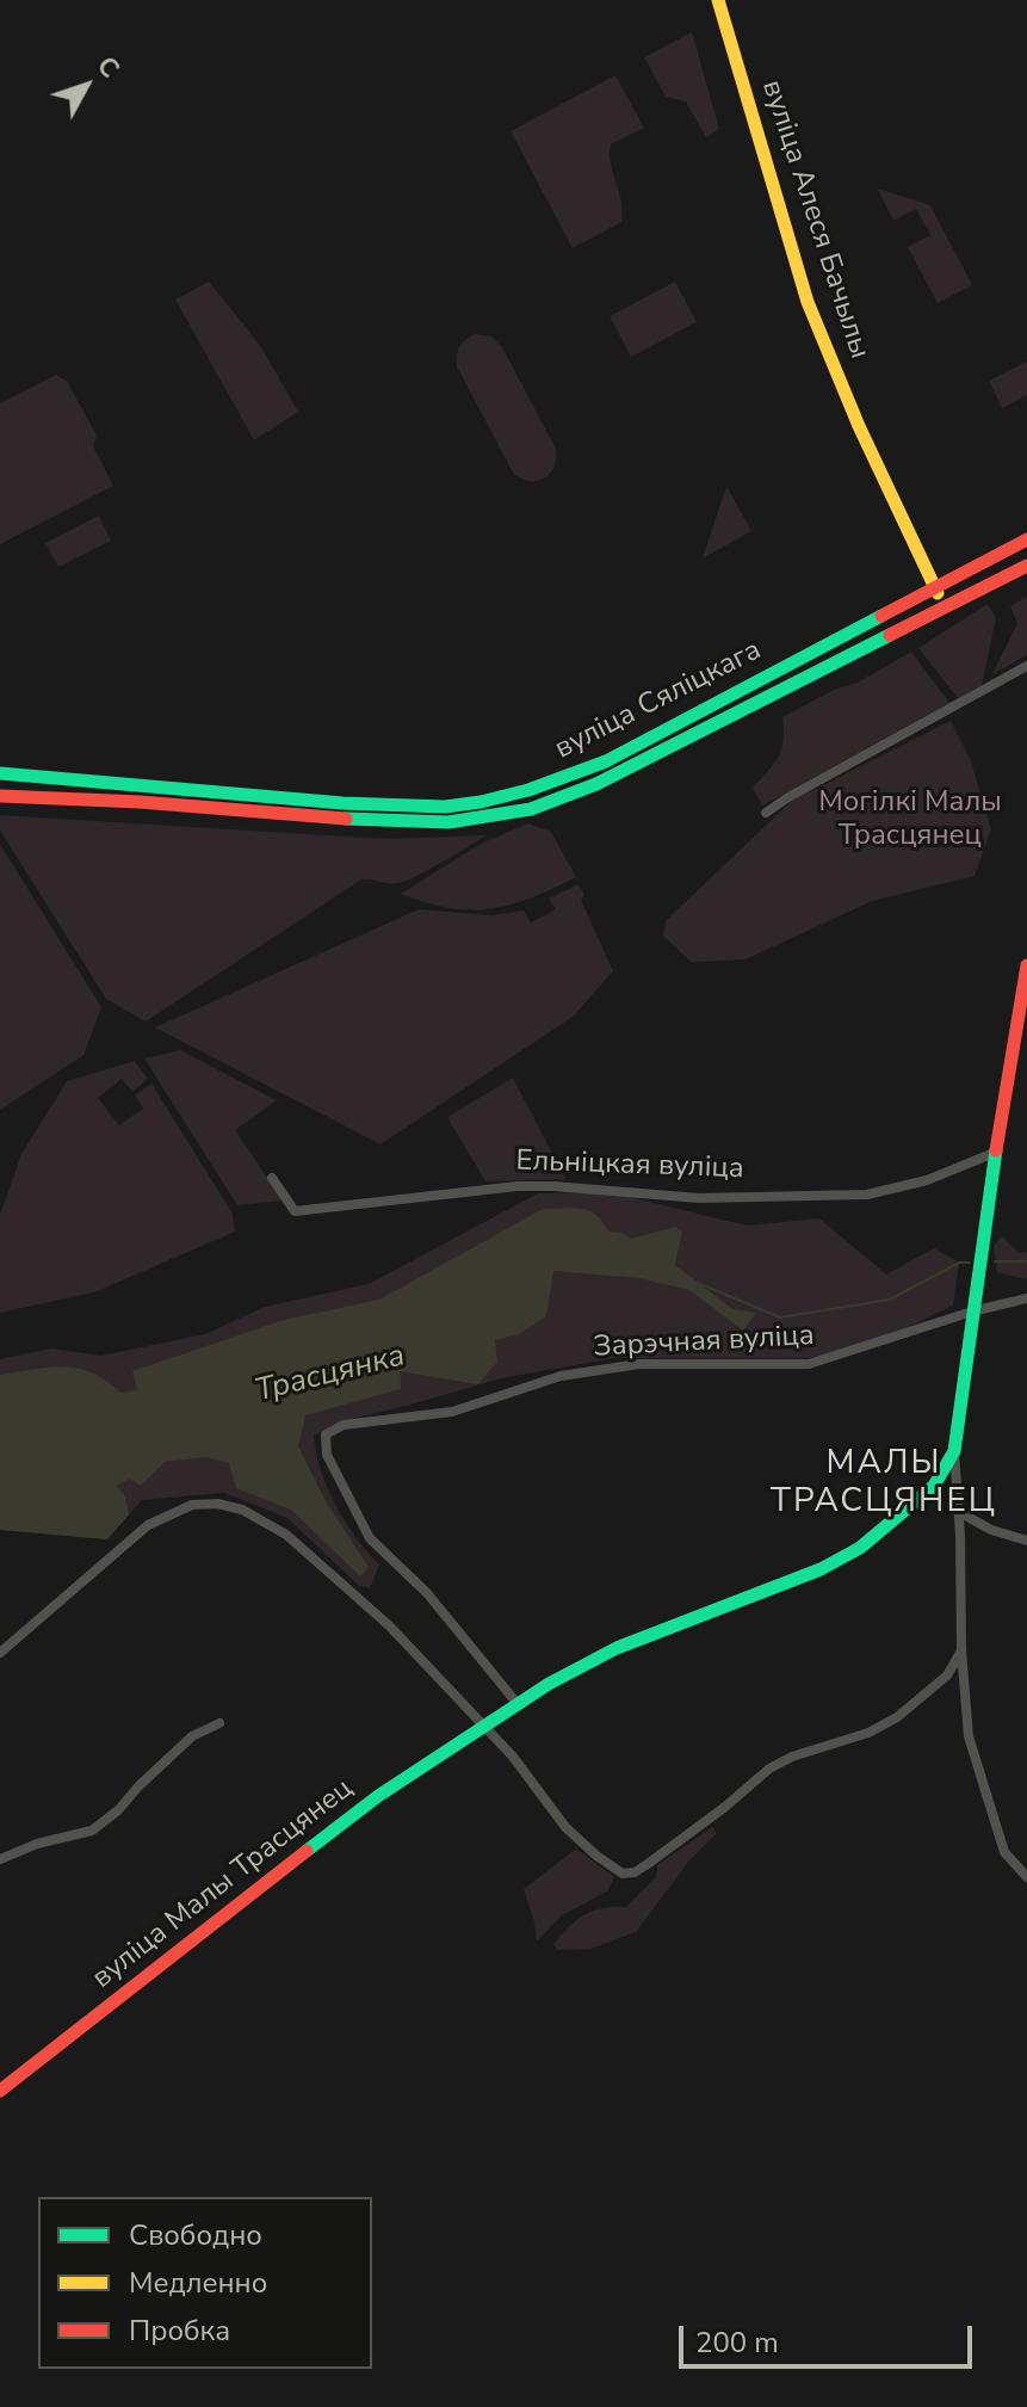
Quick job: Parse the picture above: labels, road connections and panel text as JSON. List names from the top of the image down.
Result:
{
  "streets": {
    "street": [
      "вуліца Алеся Бачылы",
      "вуліца Сяліцкага",
      "Ельніцкая вуліца",
      "Зарэчная вуліца",
      "вуліца Малы Трасцянец"
    ]
  },
  "crossings": [
    ["вуліца Алеся Бачылы", "вуліца Сяліцкага"],
    ["Зарэчная вуліца", "вуліца Малы Трасцянец"]
  ],
  "districts": ["МАЛЫ ТРАСЦЯНЕЦ"],
  "water": ["Трасцянка"],
  "parks": ["Могілкі Малы Трасцянец"],
  "legend": ["Свободно", "Медленно", "Пробка"],
  "scale_bar": "200 m",
  "north": "top right"
}
